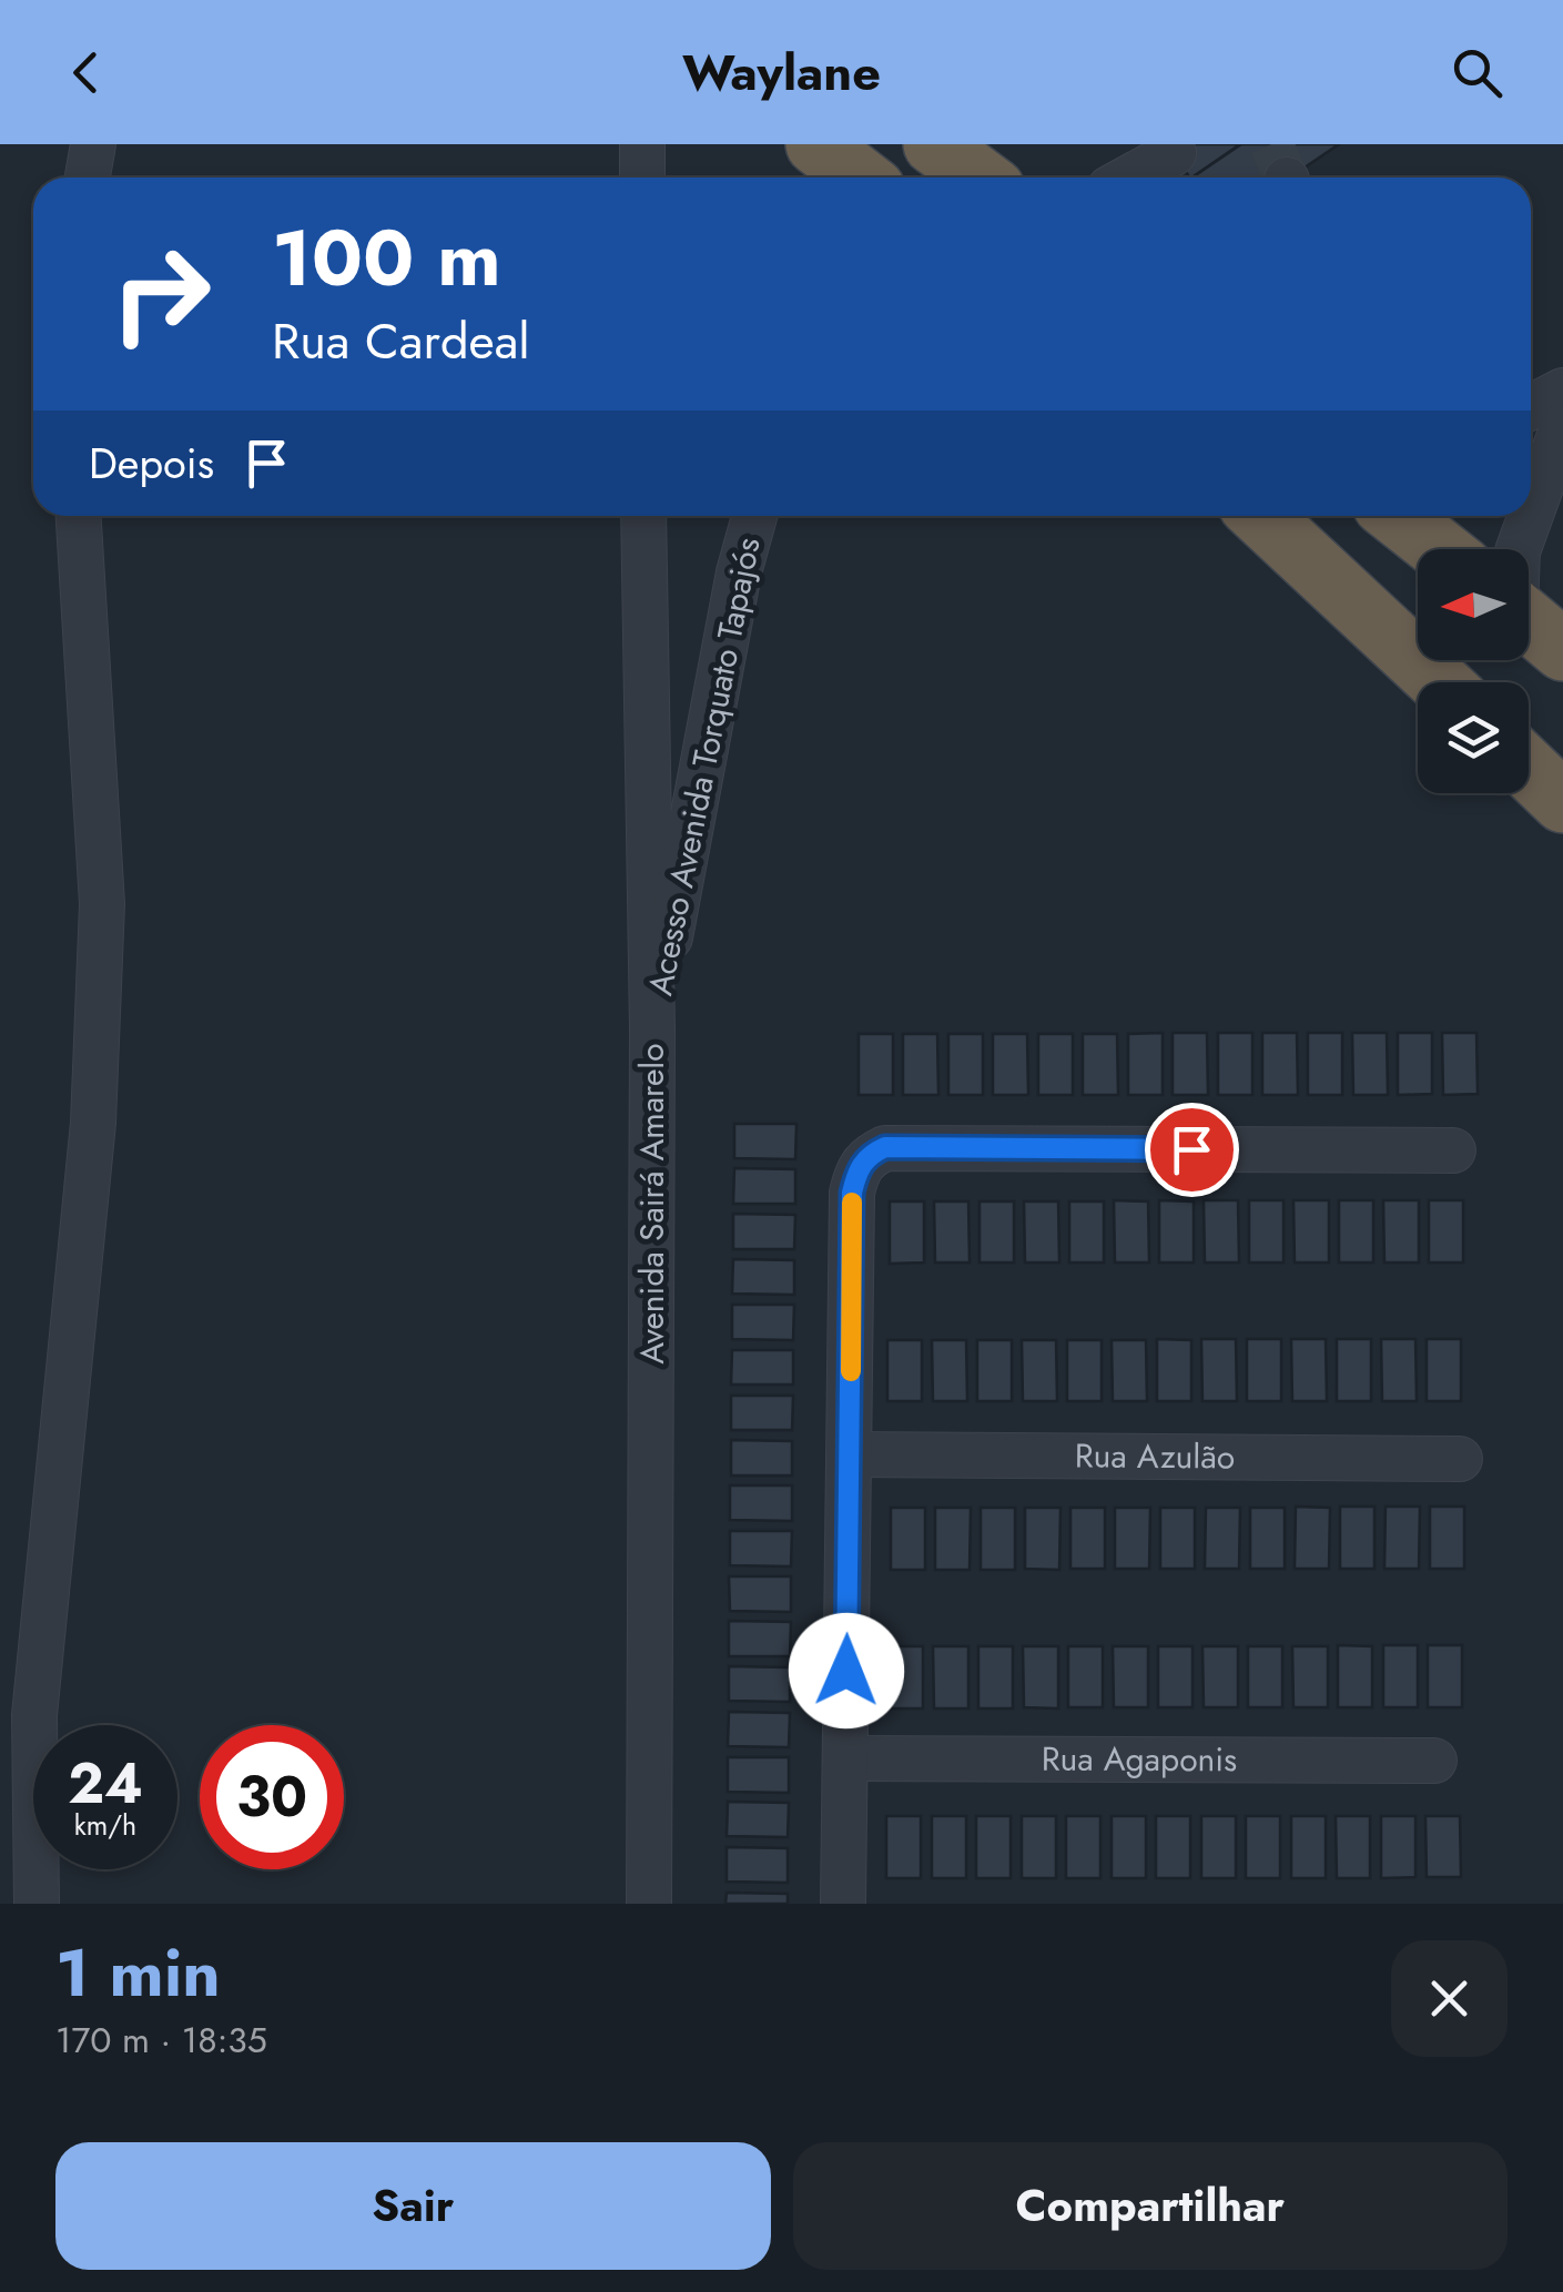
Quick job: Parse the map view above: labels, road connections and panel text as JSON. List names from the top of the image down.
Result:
{
  "streets": {
    "street": [
      "Acesso Avenida Torquato Tapajós",
      "Avenida Sairá Amarelo",
      "Rua Azulão",
      "Rua Agaponis"
    ]
  },
  "crossings": [
    ["Acesso Avenida Torquato Tapajós", "Avenida Sairá Amarelo"]
  ],
  "north": "left",
  "page": {
    "header": "Waylane",
    "turn": ["100 m", "Rua Cardeal"],
    "then": "Depois",
    "speed": "24 km/h",
    "limit": "30",
    "heading": ["1 min", "170 m · 18:35"],
    "buttons": ["Sair", "Compartilhar"]
  }
}
